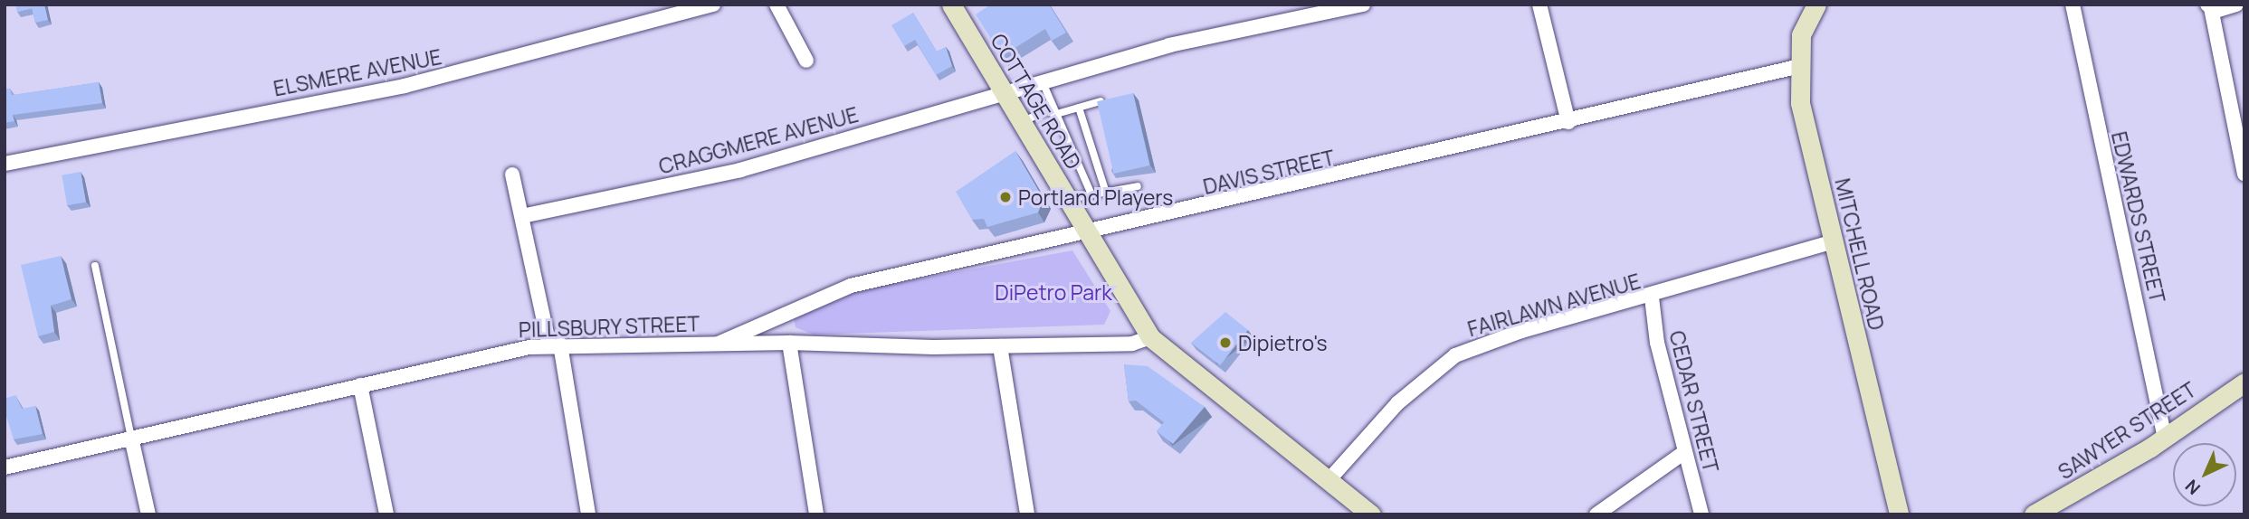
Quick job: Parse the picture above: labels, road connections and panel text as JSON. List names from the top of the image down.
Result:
{
  "streets": {
    "street": [
      "ELSMERE AVENUE",
      "COTTAGE ROAD",
      "CRAGGMERE AVENUE",
      "DAVIS STREET",
      "EDWARDS STREET",
      "MITCHELL ROAD",
      "FAIRLAWN AVENUE",
      "PILLSBURY STREET",
      "CEDAR STREET",
      "SAWYER STREET"
    ]
  },
  "crossings": [
    ["COTTAGE ROAD", "CRAGGMERE AVENUE"],
    ["COTTAGE ROAD", "DAVIS STREET"],
    ["COTTAGE ROAD", "FAIRLAWN AVENUE"],
    ["COTTAGE ROAD", "PILLSBURY STREET"],
    ["DAVIS STREET", "MITCHELL ROAD"],
    ["DAVIS STREET", "PILLSBURY STREET"],
    ["EDWARDS STREET", "SAWYER STREET"],
    ["MITCHELL ROAD", "FAIRLAWN AVENUE"],
    ["FAIRLAWN AVENUE", "CEDAR STREET"]
  ],
  "parks": ["DiPetro Park"],
  "places": ["Portland Players", "Dipietro's"],
  "north": "bottom left"
}
